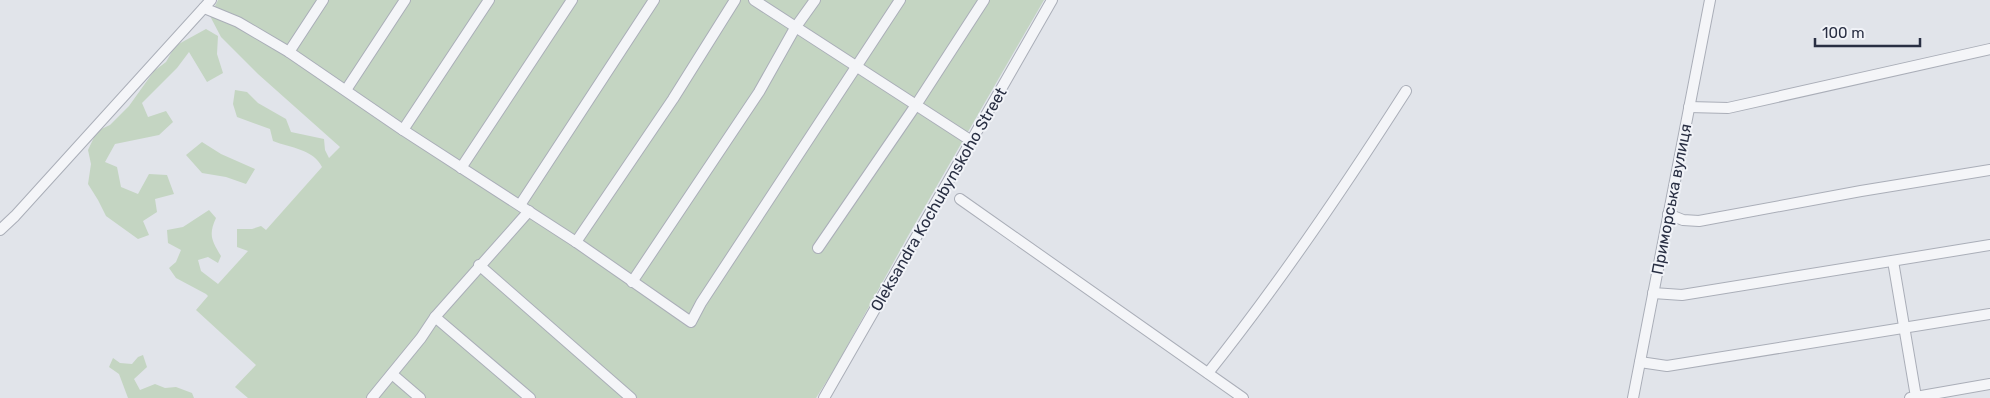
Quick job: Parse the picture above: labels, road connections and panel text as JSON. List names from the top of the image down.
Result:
{
  "streets": {
    "street": ["Oleksandra Kochubynskoho Street", "Приморська вулиця"]
  },
  "scale_bar": "100 m"
}
